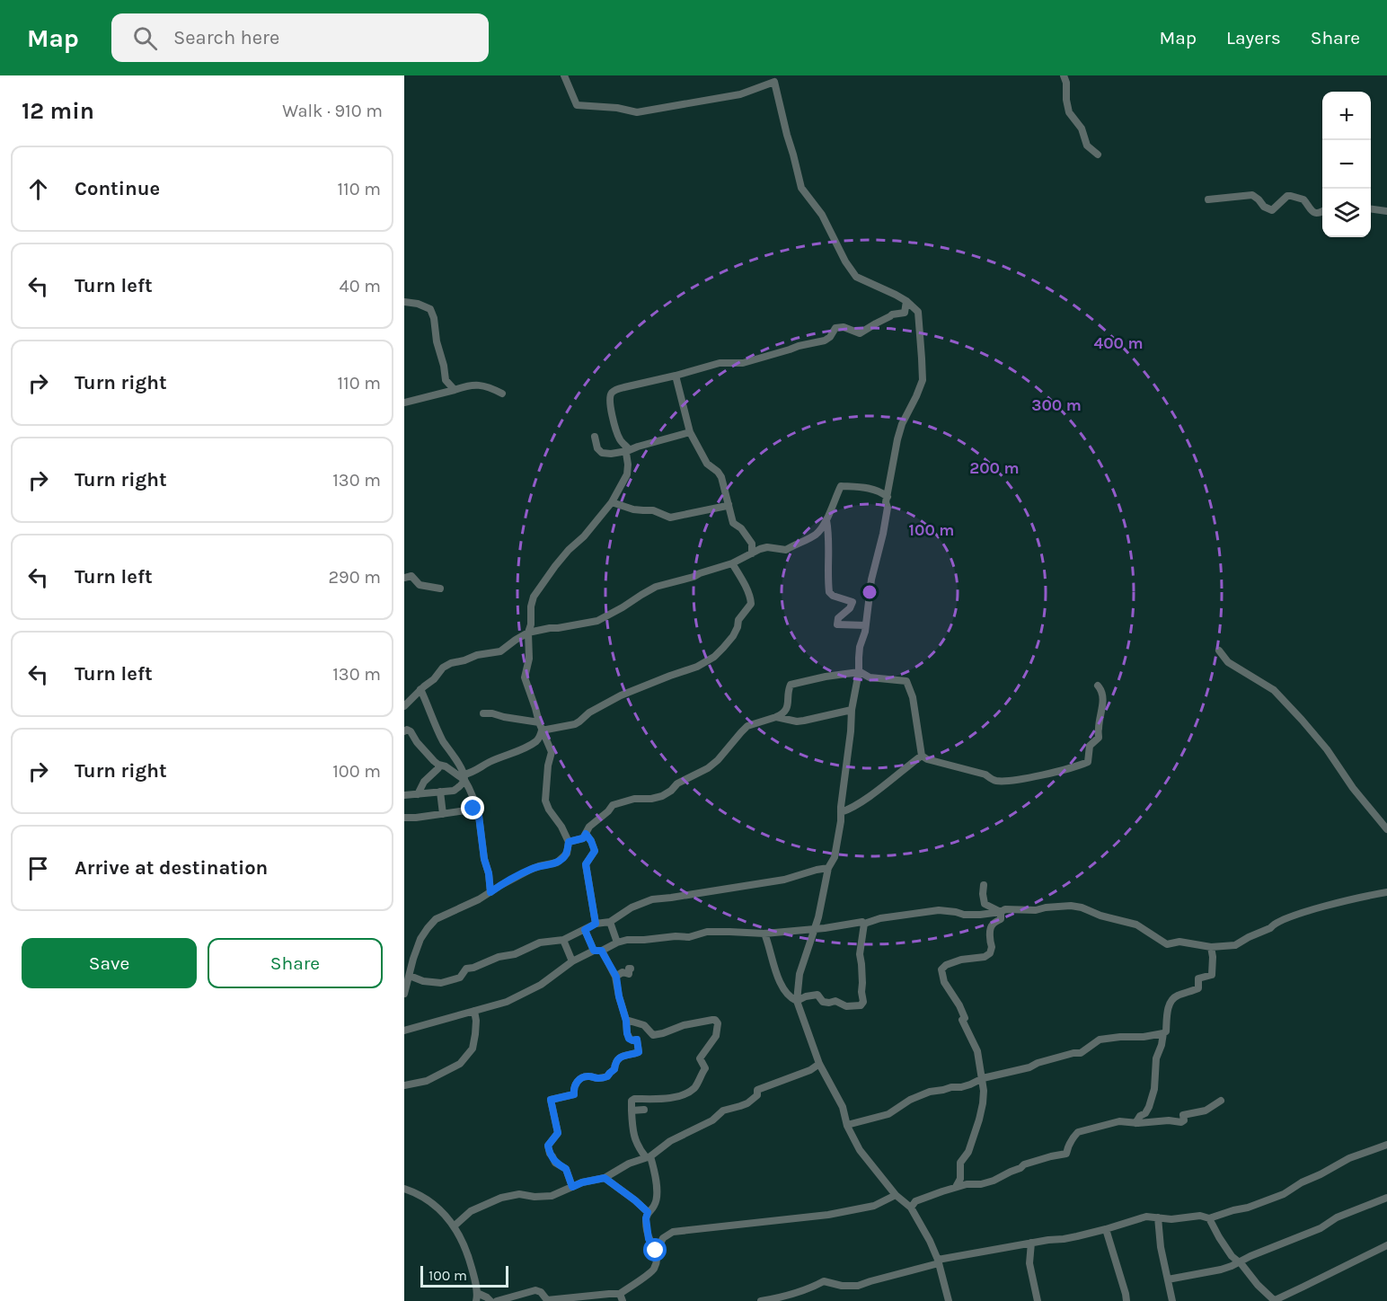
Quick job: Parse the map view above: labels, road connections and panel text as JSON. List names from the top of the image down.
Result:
{
  "scale_bar": "100 m",
  "page": {
    "header": "Map",
    "search": "Search here",
    "nav": ["Map", "Layers", "Share"],
    "heading": ["12 min", "Walk · 910 m"],
    "map_buttons": ["+", "−"],
    "list": [
      ["Continue", "110 m"],
      ["Turn left", "40 m"],
      ["Turn right", "110 m"],
      ["Turn right", "130 m"],
      ["Turn left", "290 m"],
      ["Turn left", "130 m"],
      ["Turn right", "100 m"],
      "Arrive at destination"
    ],
    "buttons": ["Save", "Share"],
    "scale": "100 m"
  },
  "rings": [
    "400 m",
    "300 m",
    "200 m",
    "100 m"
  ]
}
